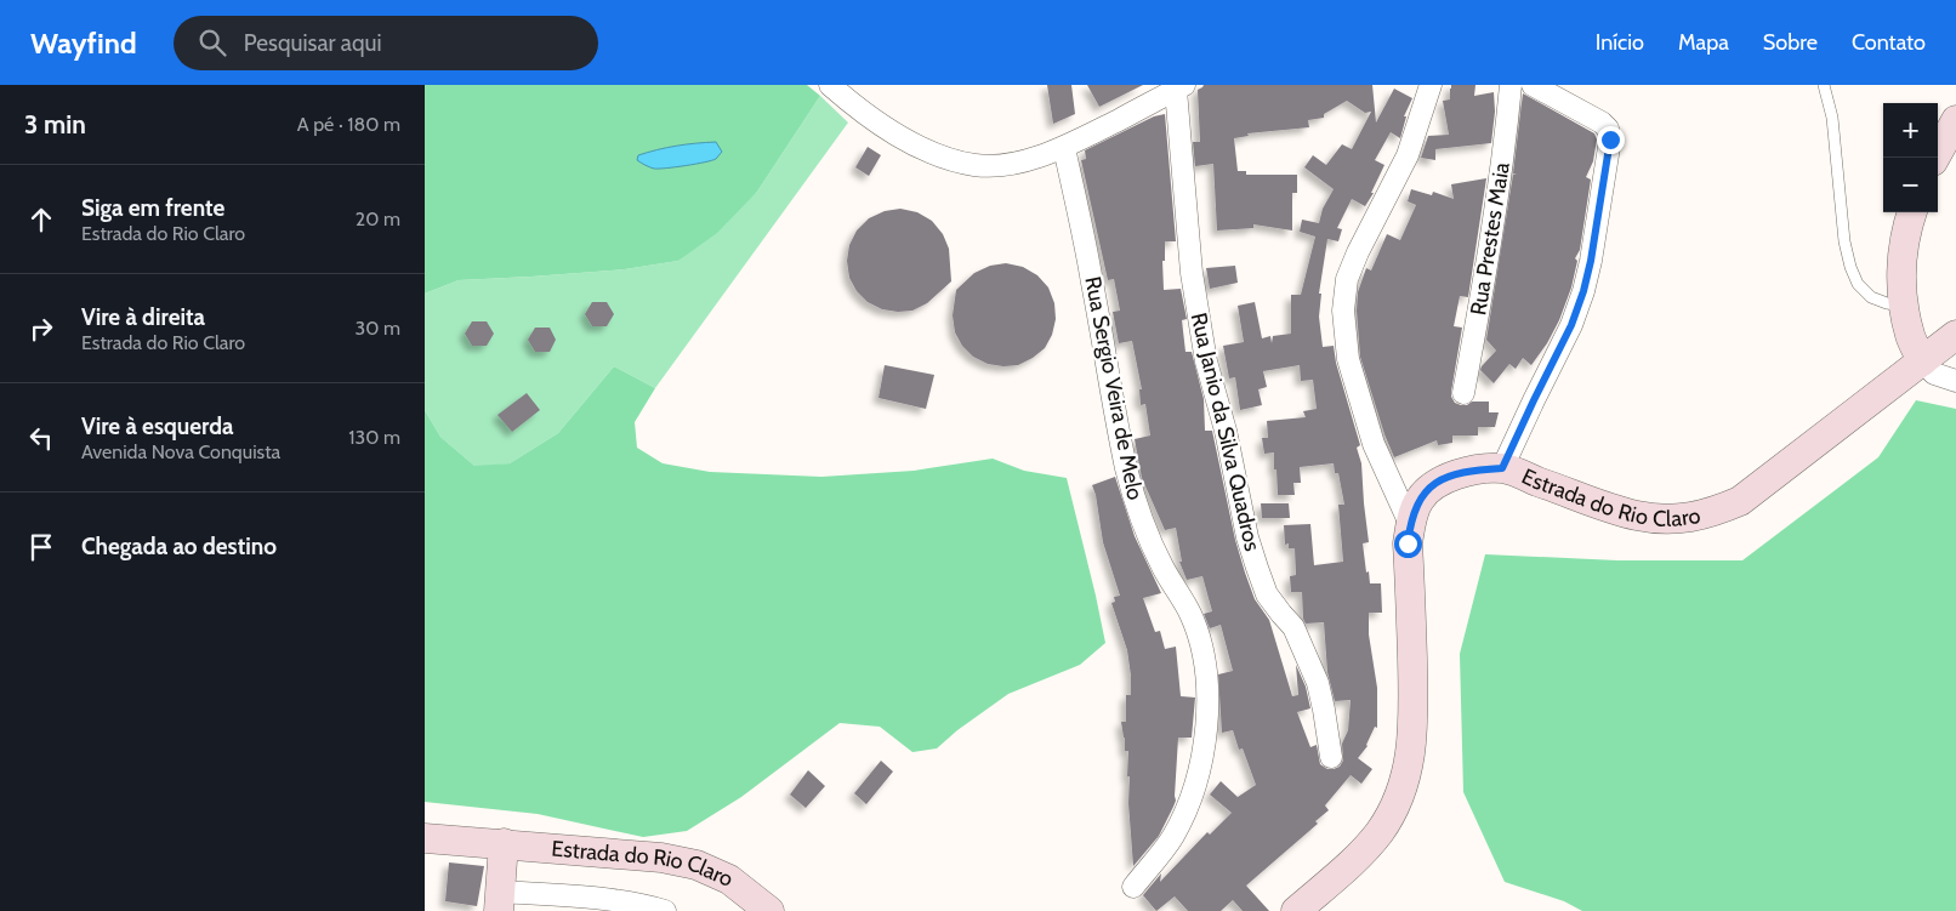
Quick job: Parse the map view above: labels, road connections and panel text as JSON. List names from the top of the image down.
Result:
{
  "streets": {
    "main road": ["Estrada do Rio Claro"],
    "street": ["Rua Prestes Maia", "Rua Sergio Veira de Melo", "Rua Janio da Silva Quadros"]
  },
  "page": {
    "header": "Wayfind",
    "search": "Pesquisar aqui",
    "nav": [
      "Início",
      "Mapa",
      "Sobre",
      "Contato"
    ],
    "heading": ["3 min", "A pé · 180 m"],
    "map_buttons": ["+", "−"],
    "list": [
      ["Siga em frente", "Estrada do Rio Claro", "20 m"],
      ["Vire à direita", "Estrada do Rio Claro", "30 m"],
      ["Vire à esquerda", "Avenida Nova Conquista", "130 m"],
      "Chegada ao destino"
    ]
  }
}
